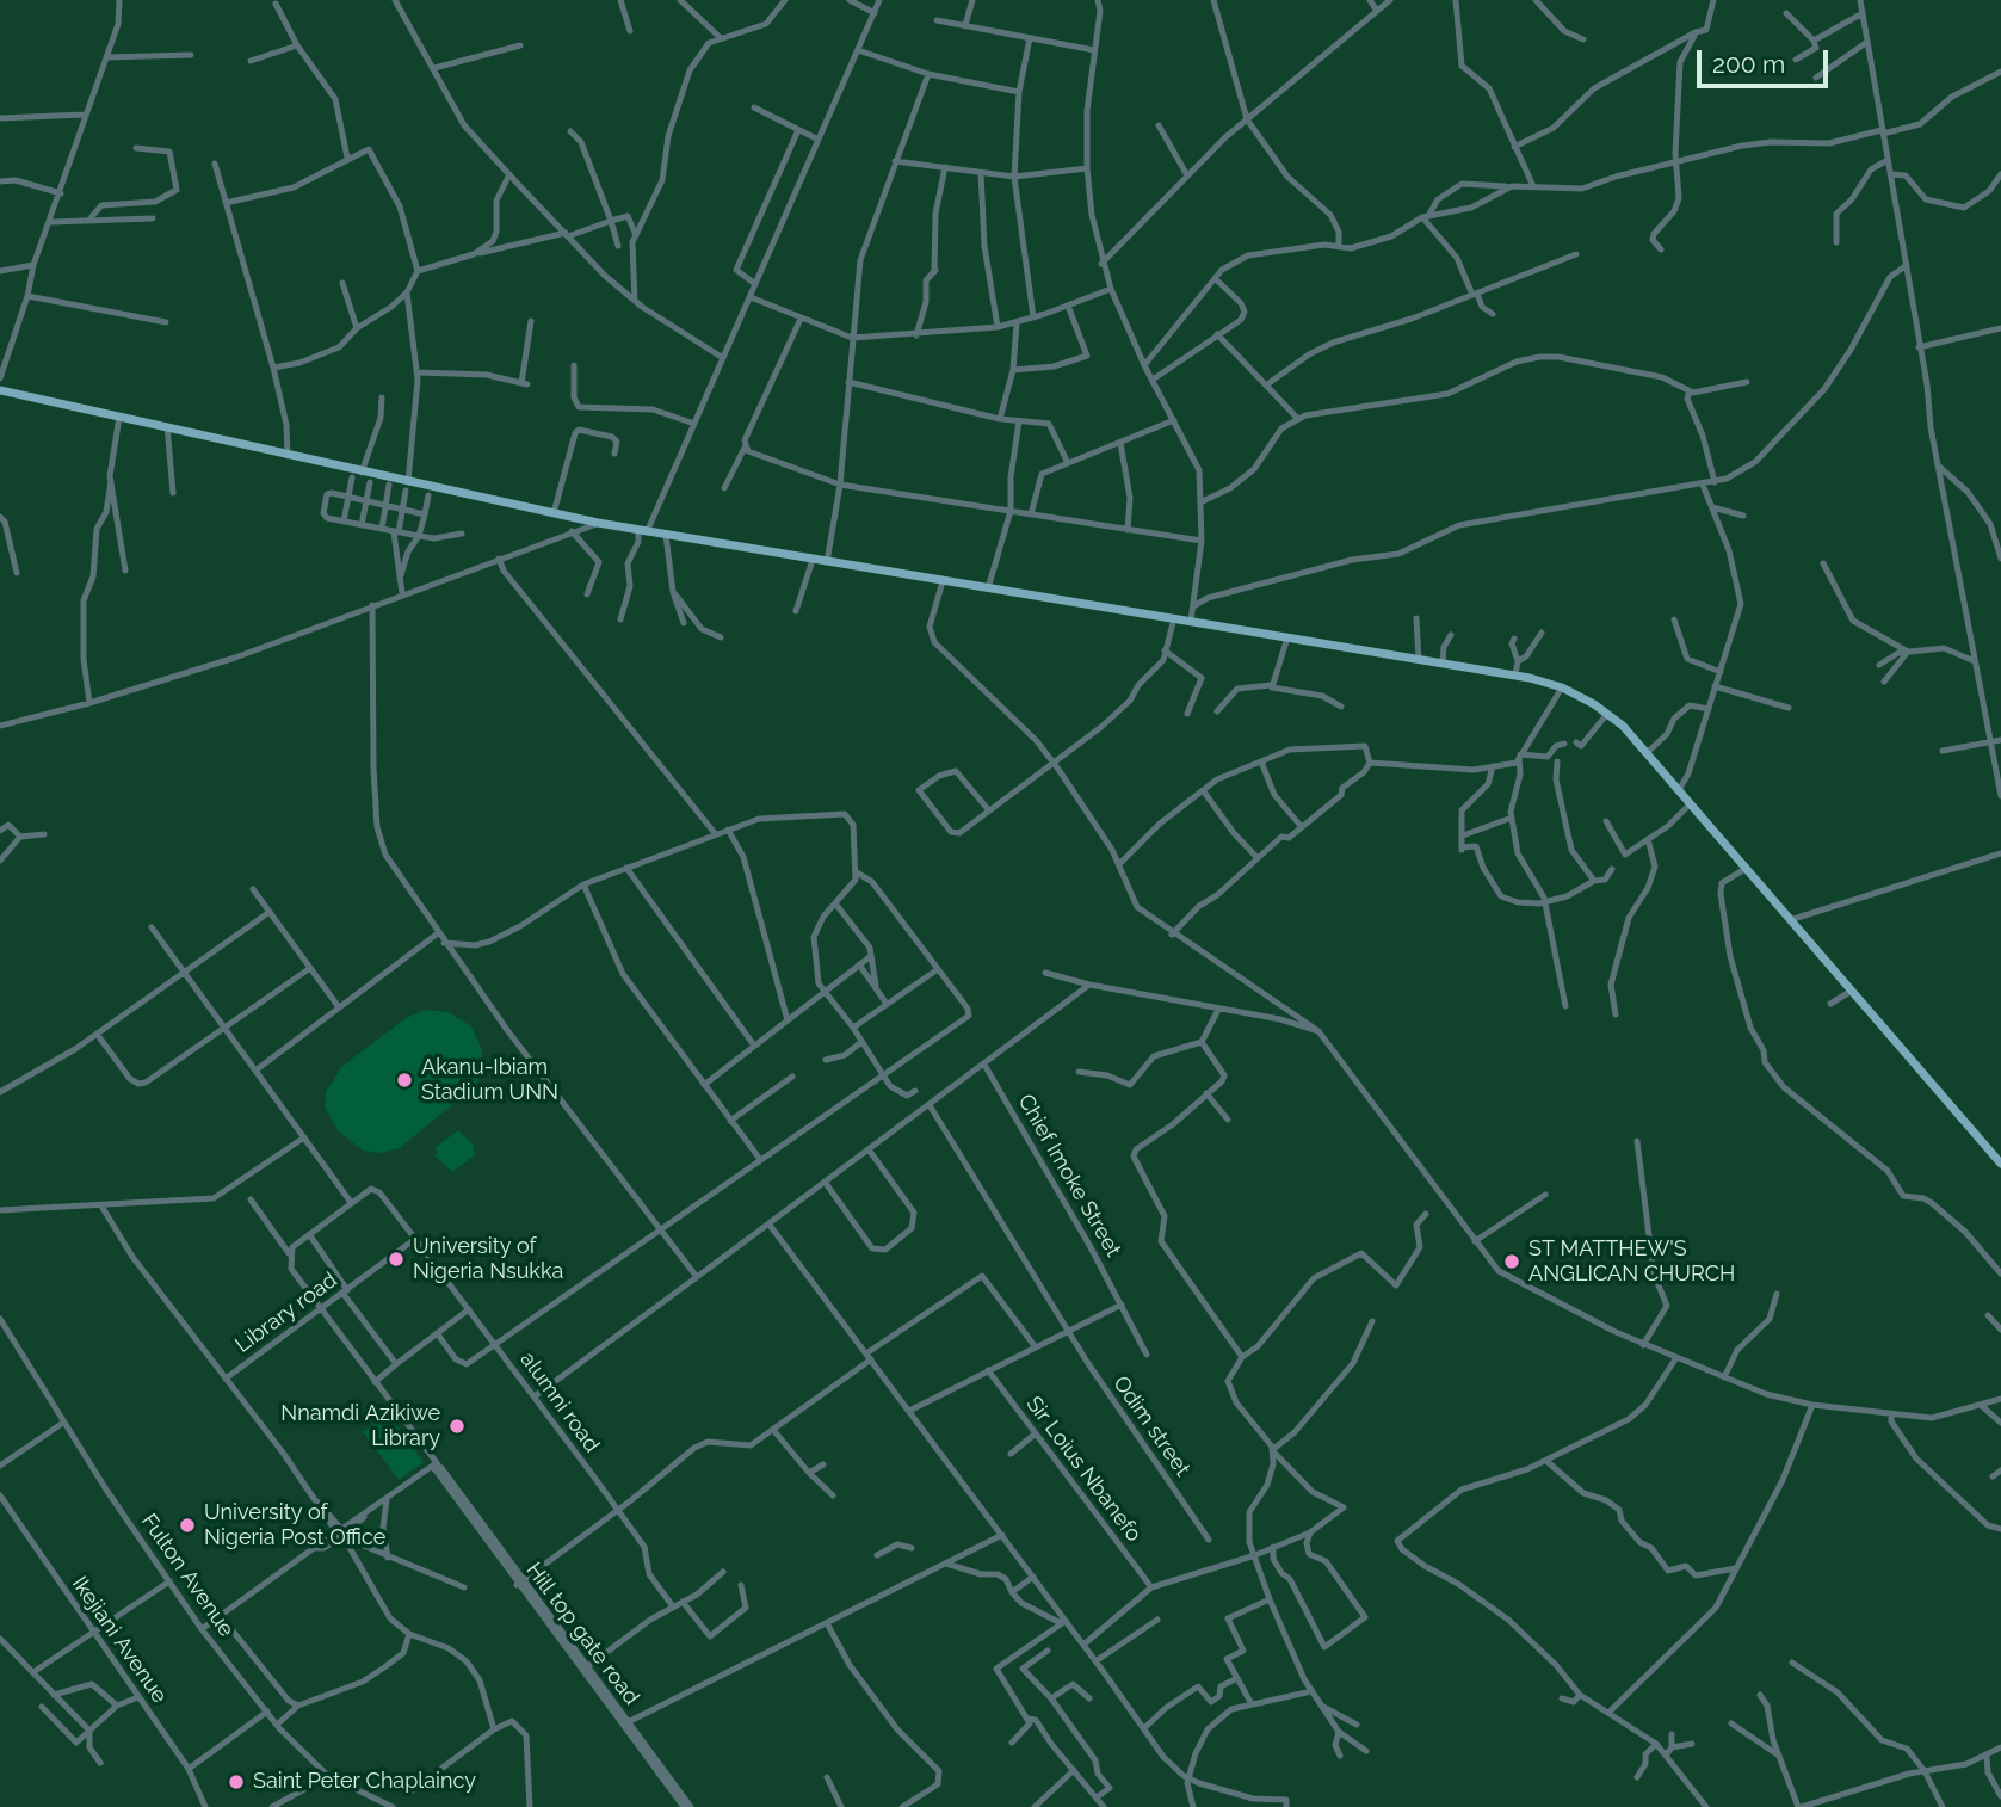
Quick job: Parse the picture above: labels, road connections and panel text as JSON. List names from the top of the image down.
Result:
{
  "streets": {
    "street": [
      "Chief Imoke Street",
      "Library road",
      "alumni road",
      "Odim street",
      "Sir Loius Nbanefo",
      "Fulton Avenue",
      "Hill top gate road",
      "Ikejiani Avenue"
    ]
  },
  "crossings": [
    ["Library road", "alumni road"]
  ],
  "places": [
    "Akanu-Ibiam Stadium UNN",
    "University of Nigeria Nsukka",
    "ST MATTHEW'S ANGLICAN CHURCH",
    "Nnamdi Azikiwe Library",
    "University of Nigeria Post Office",
    "Saint Peter Chaplaincy"
  ],
  "scale_bar": "200 m"
}
